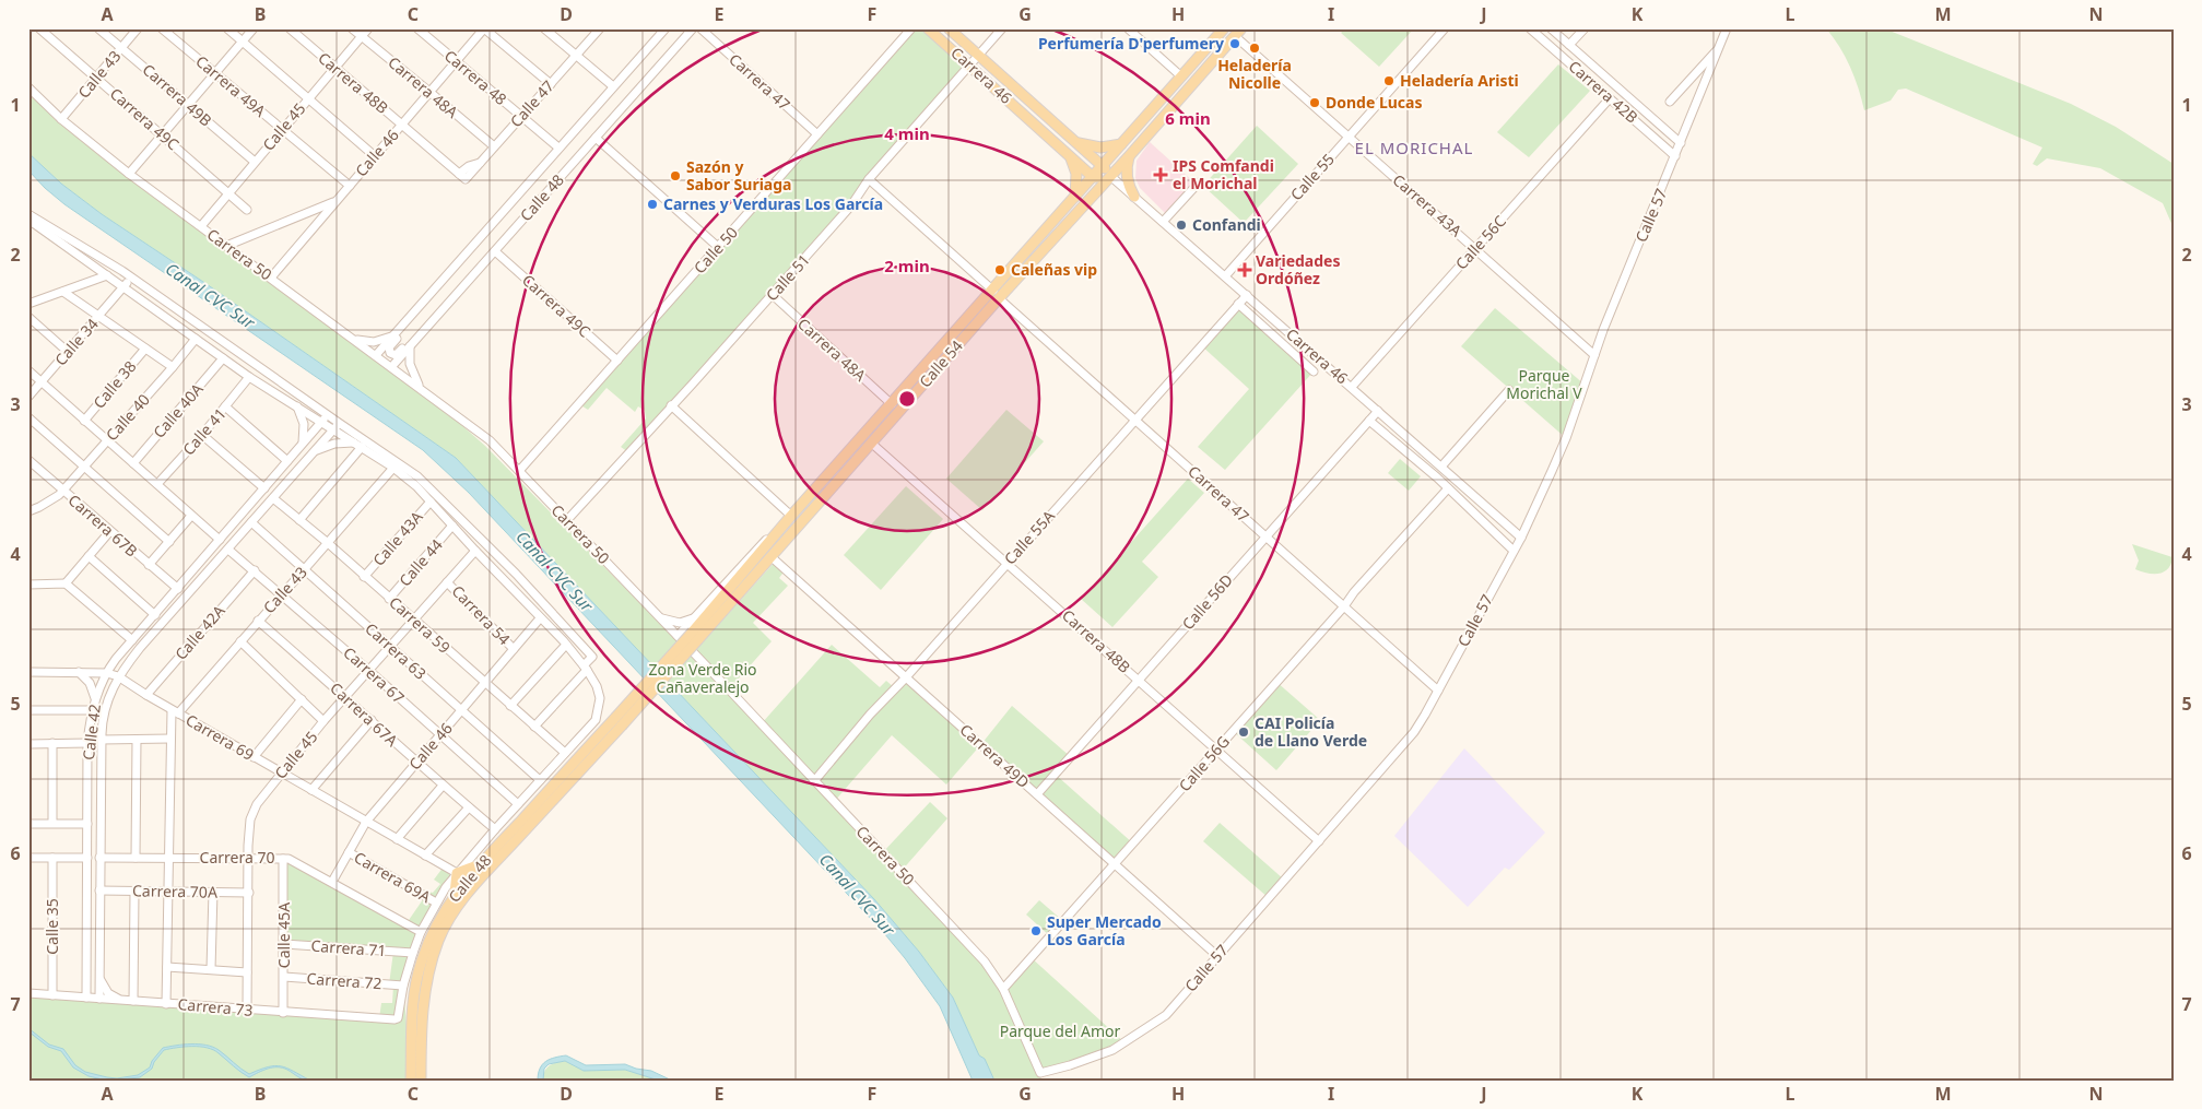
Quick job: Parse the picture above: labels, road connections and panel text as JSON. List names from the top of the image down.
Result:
{
  "streets": {
    "main road": ["Carrera 46", "Calle 48", "Calle 54"],
    "street": [
      "Calle 43",
      "Carrera 48",
      "Carrera 47",
      "Carrera 48B",
      "Carrera 49A",
      "Carrera 48A",
      "Carrera 42B",
      "Carrera 49B",
      "Calle 47",
      "Carrera 49C",
      "Calle 45",
      "Calle 46",
      "Calle 55",
      "Carrera 43A",
      "Calle 57",
      "Calle 56C",
      "Calle 50",
      "Carrera 50",
      "Calle 51",
      "Calle 34",
      "Calle 38",
      "Calle 40A",
      "Calle 40",
      "Calle 41",
      "Carrera 67B",
      "Calle 55A",
      "Calle 43A",
      "Calle 44",
      "Calle 56D",
      "Carrera 54",
      "Carrera 59",
      "Calle 42A",
      "Carrera 63",
      "Carrera 67",
      "Carrera 67A",
      "Calle 42",
      "Carrera 69",
      "Carrera 49D",
      "Calle 56G",
      "Carrera 70",
      "Carrera 69A",
      "Carrera 70A",
      "Calle 35",
      "Calle 45A",
      "Carrera 71",
      "Carrera 72",
      "Carrera 73"
    ]
  },
  "crossings": [
    ["Calle 43", "Carrera 49B"],
    ["Calle 43", "Carrera 49C"],
    ["Calle 43", "Carrera 50"],
    ["Calle 43", "Carrera 59"],
    ["Calle 43", "Carrera 63"],
    ["Calle 43", "Carrera 67"],
    ["Calle 43", "Carrera 67A"],
    ["Calle 43", "Carrera 69"],
    ["Carrera 46", "Calle 55"],
    ["Carrera 46", "Calle 57"],
    ["Carrera 46", "Calle 56C"],
    ["Carrera 46", "Calle 51"],
    ["Carrera 46", "Calle 54"],
    ["Carrera 46", "Calle 55A"],
    ["Carrera 46", "Calle 56D"],
    ["Carrera 48", "Calle 47"],
    ["Carrera 48", "Calle 46"],
    ["Carrera 48", "Calle 48"],
    ["Carrera 47", "Calle 57"],
    ["Carrera 47", "Calle 50"],
    ["Carrera 47", "Calle 51"],
    ["Carrera 47", "Calle 54"],
    ["Carrera 47", "Calle 55A"],
    ["Carrera 47", "Calle 56D"],
    ["Carrera 47", "Calle 56G"],
    ["Carrera 48B", "Calle 47"],
    ["Carrera 48B", "Calle 45"],
    ["Carrera 48B", "Calle 46"],
    ["Carrera 48B", "Calle 57"],
    ["Carrera 48B", "Calle 54"],
    ["Carrera 48B", "Calle 55A"],
    ["Carrera 48B", "Calle 56D"],
    ["Carrera 48B", "Calle 56G"],
    ["Carrera 49A", "Calle 45"],
    ["Carrera 49A", "Calle 46"],
    ["Carrera 48A", "Calle 47"],
    ["Carrera 48A", "Calle 45"],
    ["Carrera 48A", "Calle 46"],
    ["Carrera 48A", "Calle 51"],
    ["Carrera 48A", "Calle 54"],
    ["Carrera 42B", "Calle 57"],
    ["Carrera 42B", "Calle 56C"],
    ["Carrera 49B", "Calle 45"],
    ["Carrera 49C", "Calle 45"],
    ["Carrera 49C", "Calle 48"],
    ["Carrera 49C", "Calle 50"],
    ["Calle 45", "Carrera 50"],
    ["Calle 45", "Carrera 54"],
    ["Calle 45", "Carrera 59"],
    ["Calle 45", "Carrera 63"],
    ["Calle 45", "Carrera 67"],
    ["Calle 45", "Carrera 67A"],
    ["Calle 45", "Carrera 69"],
    ["Calle 45", "Carrera 70"],
    ["Calle 45", "Carrera 70A"],
    ["Calle 45", "Carrera 73"],
    ["Calle 46", "Carrera 50"],
    ["Calle 46", "Carrera 54"],
    ["Calle 46", "Carrera 59"],
    ["Calle 46", "Carrera 63"],
    ["Calle 46", "Carrera 67"],
    ["Calle 46", "Carrera 67A"],
    ["Calle 46", "Carrera 69"],
    ["Calle 46", "Carrera 70"],
    ["Calle 46", "Carrera 69A"],
    ["Calle 55", "Carrera 43A"],
    ["Calle 48", "Carrera 50"],
    ["Calle 48", "Calle 54"],
    ["Calle 48", "Carrera 59"],
    ["Calle 48", "Carrera 63"],
    ["Calle 48", "Carrera 67"],
    ["Calle 48", "Carrera 67A"],
    ["Calle 48", "Carrera 69"],
    ["Calle 48", "Carrera 70"],
    ["Calle 48", "Carrera 69A"],
    ["Calle 48", "Carrera 71"],
    ["Calle 48", "Carrera 72"],
    ["Calle 48", "Carrera 73"],
    ["Carrera 43A", "Calle 57"],
    ["Carrera 43A", "Calle 56C"],
    ["Carrera 43A", "Calle 54"],
    ["Calle 57", "Carrera 50"],
    ["Calle 57", "Carrera 49D"],
    ["Calle 50", "Carrera 50"],
    ["Carrera 50", "Calle 51"],
    ["Carrera 50", "Calle 54"],
    ["Carrera 50", "Calle 55A"],
    ["Carrera 50", "Calle 56G"],
    ["Calle 54", "Carrera 49D"],
    ["Calle 40", "Carrera 67B"],
    ["Carrera 67B", "Calle 42"],
    ["Calle 55A", "Carrera 49D"],
    ["Calle 43A", "Carrera 59"],
    ["Calle 44", "Carrera 59"],
    ["Calle 56D", "Carrera 49D"],
    ["Carrera 59", "Calle 42"],
    ["Calle 42A", "Carrera 67"],
    ["Calle 42A", "Carrera 69"],
    ["Carrera 63", "Calle 42"],
    ["Carrera 67", "Calle 42"],
    ["Calle 42", "Carrera 69"],
    ["Calle 42", "Carrera 70"],
    ["Calle 42", "Carrera 70A"],
    ["Calle 42", "Carrera 73"],
    ["Carrera 49D", "Calle 56G"],
    ["Carrera 70", "Calle 45A"],
    ["Calle 35", "Carrera 73"],
    ["Calle 45A", "Carrera 71"],
    ["Calle 45A", "Carrera 72"],
    ["Calle 45A", "Carrera 73"]
  ],
  "districts": ["EL MORICHAL"],
  "water": ["Canal CVC Sur"],
  "parks": ["Parque Morichal V", "Zona Verde Rio Cañaveralejo", "Parque del Amor"],
  "places": {
    "other": [
      "Perfumería D'perfumery",
      "Heladería Nicolle",
      "Heladería Aristi",
      "Donde Lucas",
      "Sazón y Sabor Suriaga",
      "Carnes y Verduras Los García",
      "Confandi",
      "Caleñas vip",
      "CAI Policía de Llano Verde",
      "Super Mercado Los García"
    ],
    "health": ["IPS Comfandi el Morichal", "Variedades Ordóñez"]
  },
  "grid": {
    "columns": [
      "A",
      "B",
      "C",
      "D",
      "E",
      "F",
      "G",
      "H",
      "I",
      "J",
      "K",
      "L",
      "M",
      "N"
    ],
    "rows": [
      "1",
      "2",
      "3",
      "4",
      "5",
      "6",
      "7"
    ]
  },
  "rings": ["6 min", "4 min", "2 min"]
}
